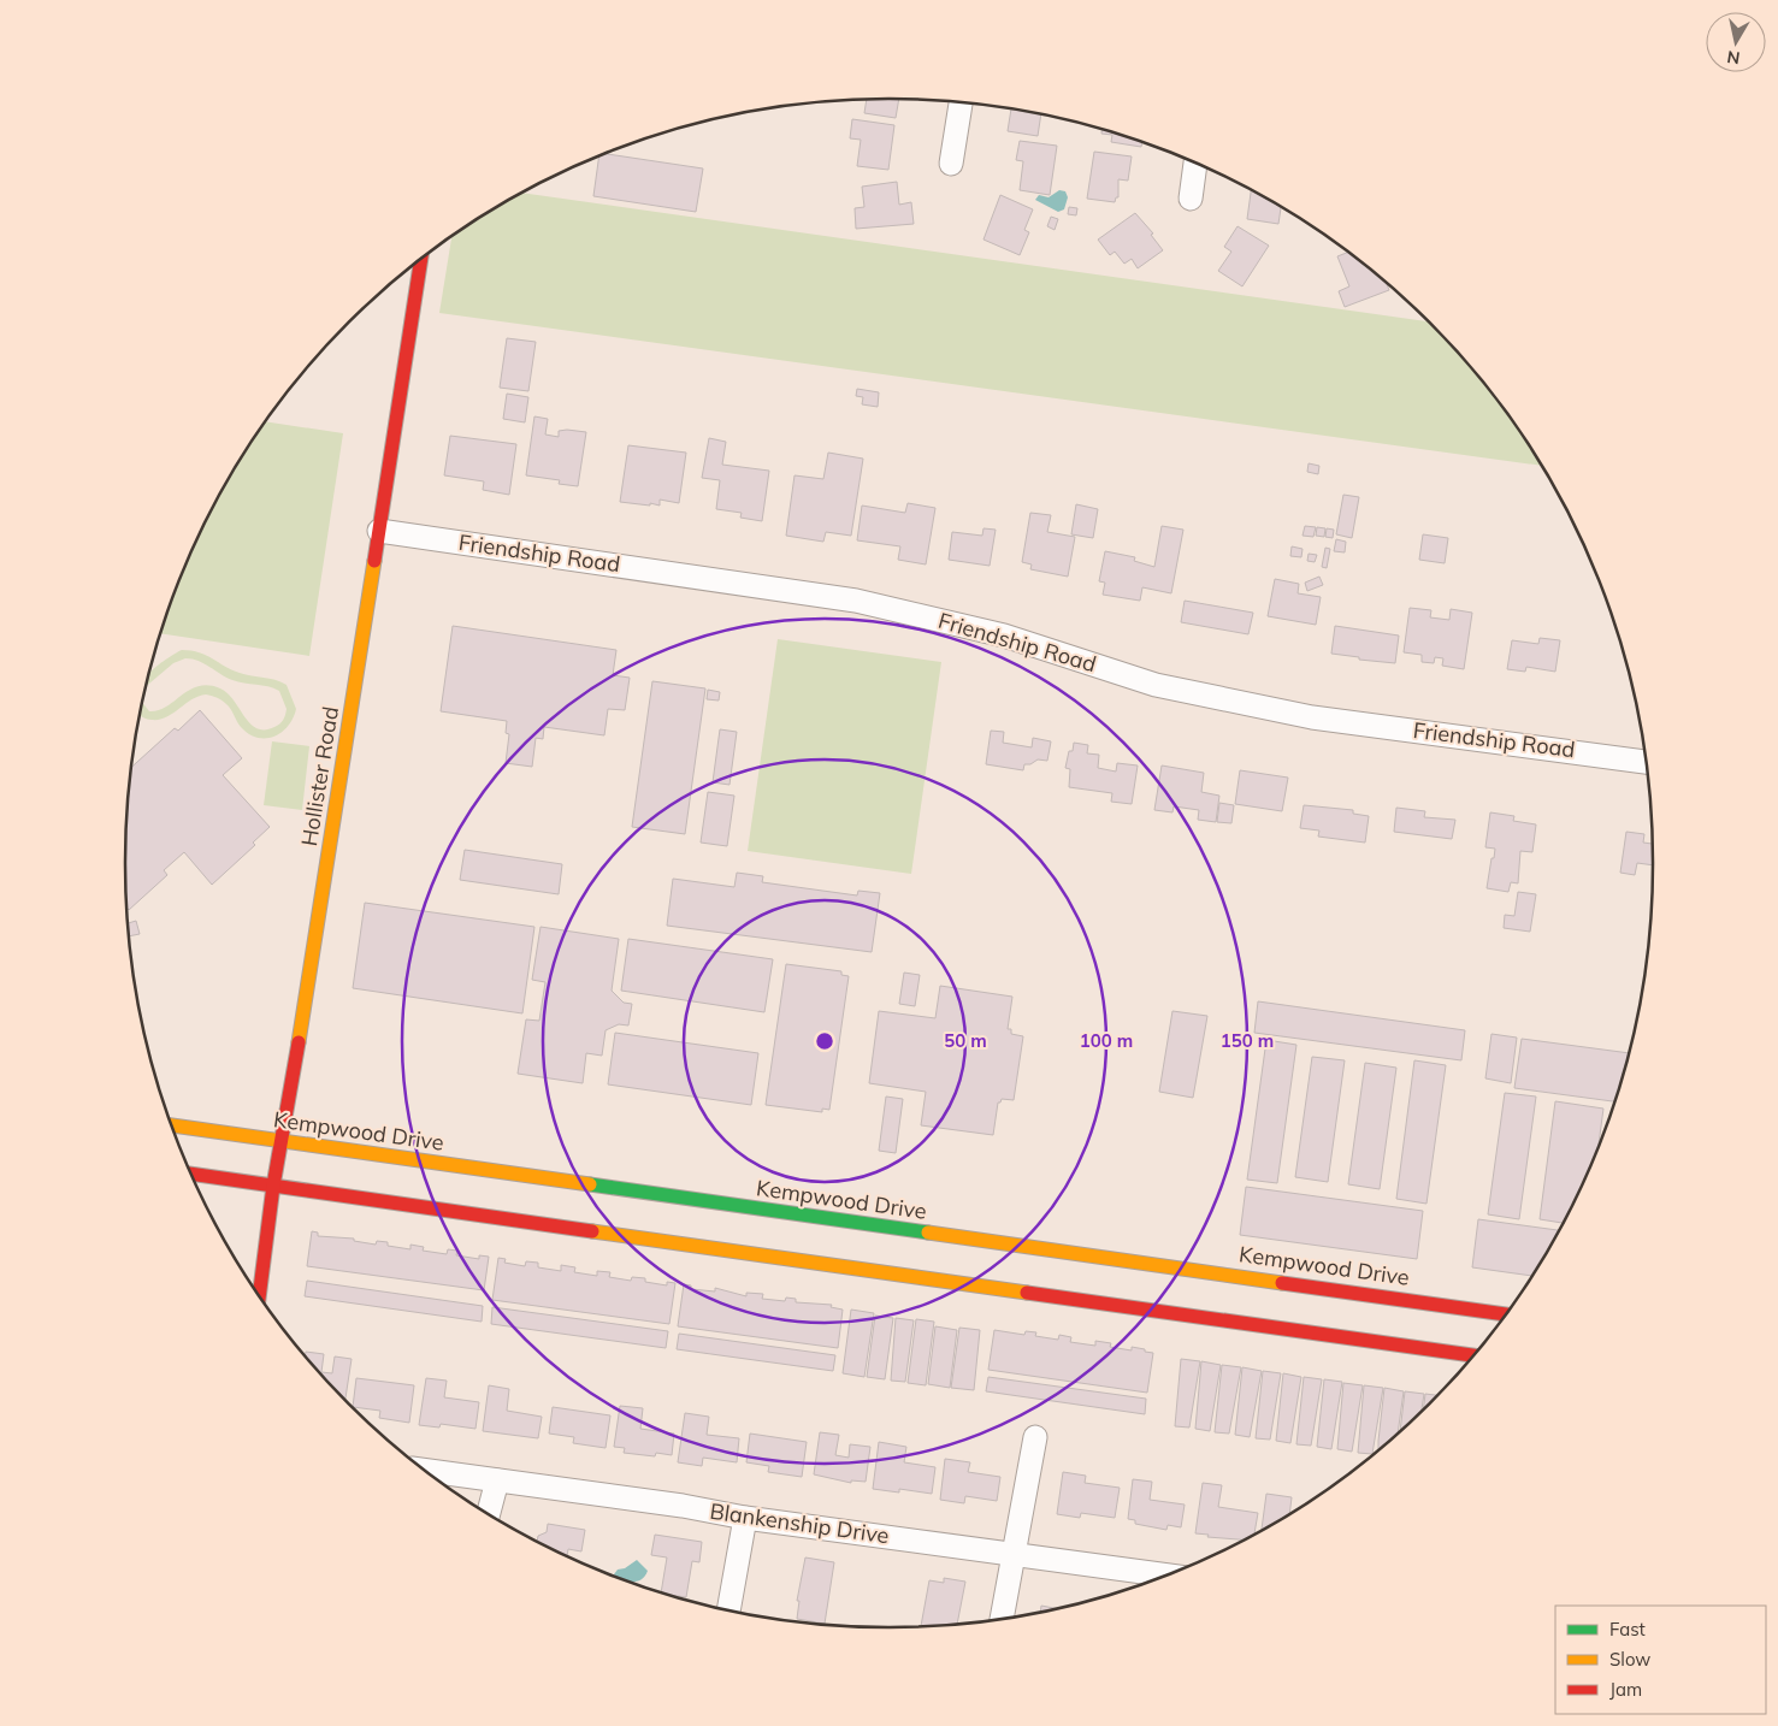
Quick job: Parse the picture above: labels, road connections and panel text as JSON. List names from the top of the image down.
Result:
{
  "streets": {
    "main road": ["Hollister Road", "Kempwood Drive"],
    "street": ["Friendship Road", "Blankenship Drive"]
  },
  "crossings": [
    ["Friendship Road", "Hollister Road"],
    ["Hollister Road", "Kempwood Drive"]
  ],
  "legend": ["Fast", "Slow", "Jam"],
  "north": "bottom",
  "rings": ["50 m", "100 m", "150 m"]
}
